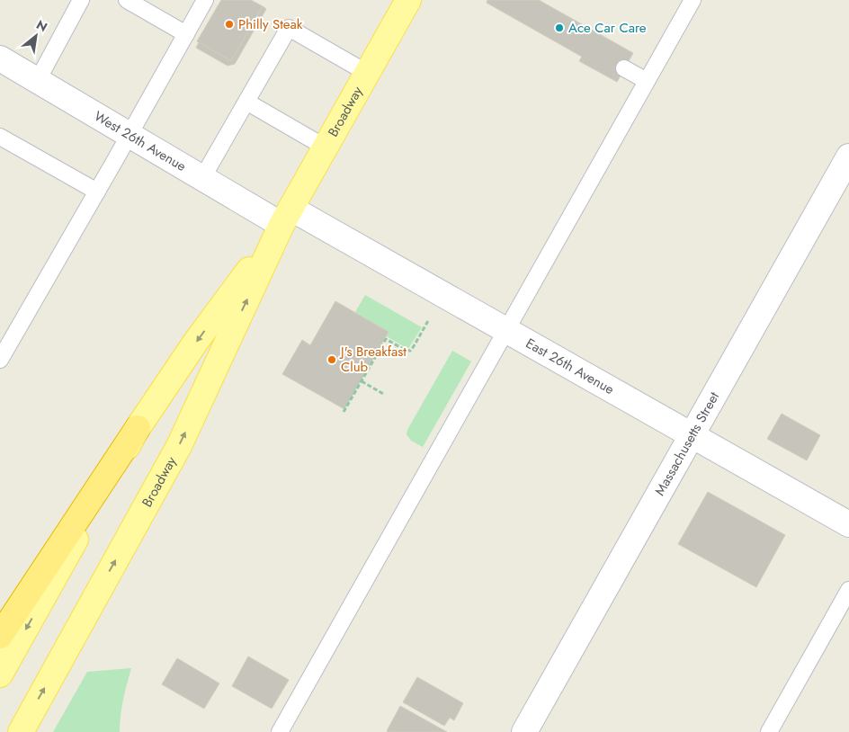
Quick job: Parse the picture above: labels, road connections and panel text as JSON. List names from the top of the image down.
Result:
{
  "streets": {
    "main road": ["Broadway"],
    "street": ["West 26th Avenue", "East 26th Avenue", "Massachusetts Street"]
  },
  "crossings": [
    ["Broadway", "West 26th Avenue"],
    ["Broadway", "East 26th Avenue"],
    ["West 26th Avenue", "East 26th Avenue"],
    ["East 26th Avenue", "Massachusetts Street"]
  ],
  "places": ["Philly Steak", "Ace Car Care", "J's Breakfast Club"],
  "north": "top right"
}
